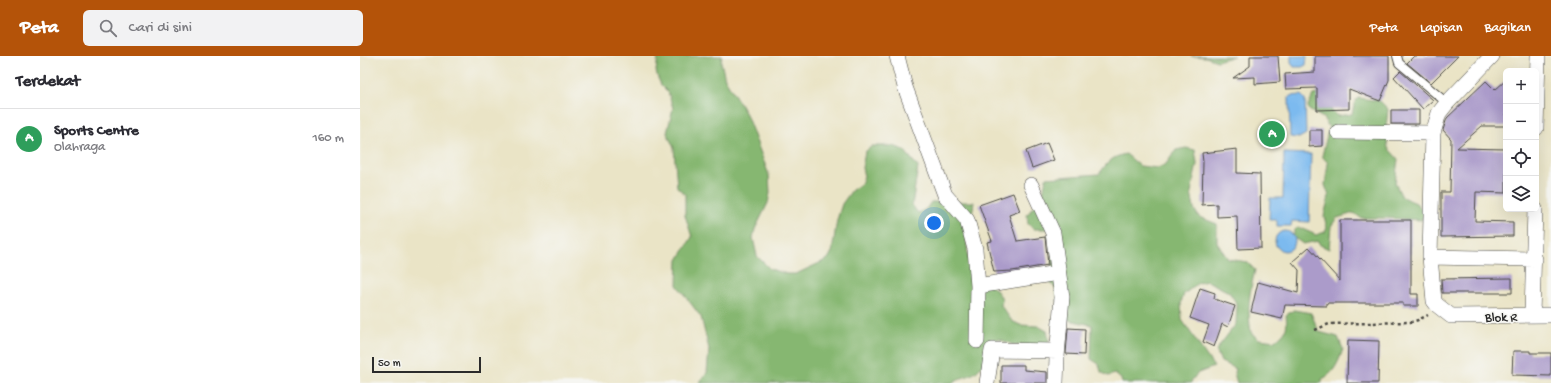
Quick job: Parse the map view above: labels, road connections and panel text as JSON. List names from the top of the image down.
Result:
{
  "streets": {
    "street": ["Blok R"]
  },
  "scale_bar": "50 m",
  "page": {
    "header": "Peta",
    "search": "Cari di sini",
    "nav": ["Peta", "Lapisan", "Bagikan"],
    "heading": "Terdekat",
    "map_buttons": ["+", "−"],
    "list": [
      {
        "mark": "A",
        "name": "Sports Centre",
        "note": "Olahraga",
        "value": "160 m"
      }
    ],
    "pins": "A",
    "scale": "50 m"
  }
}
